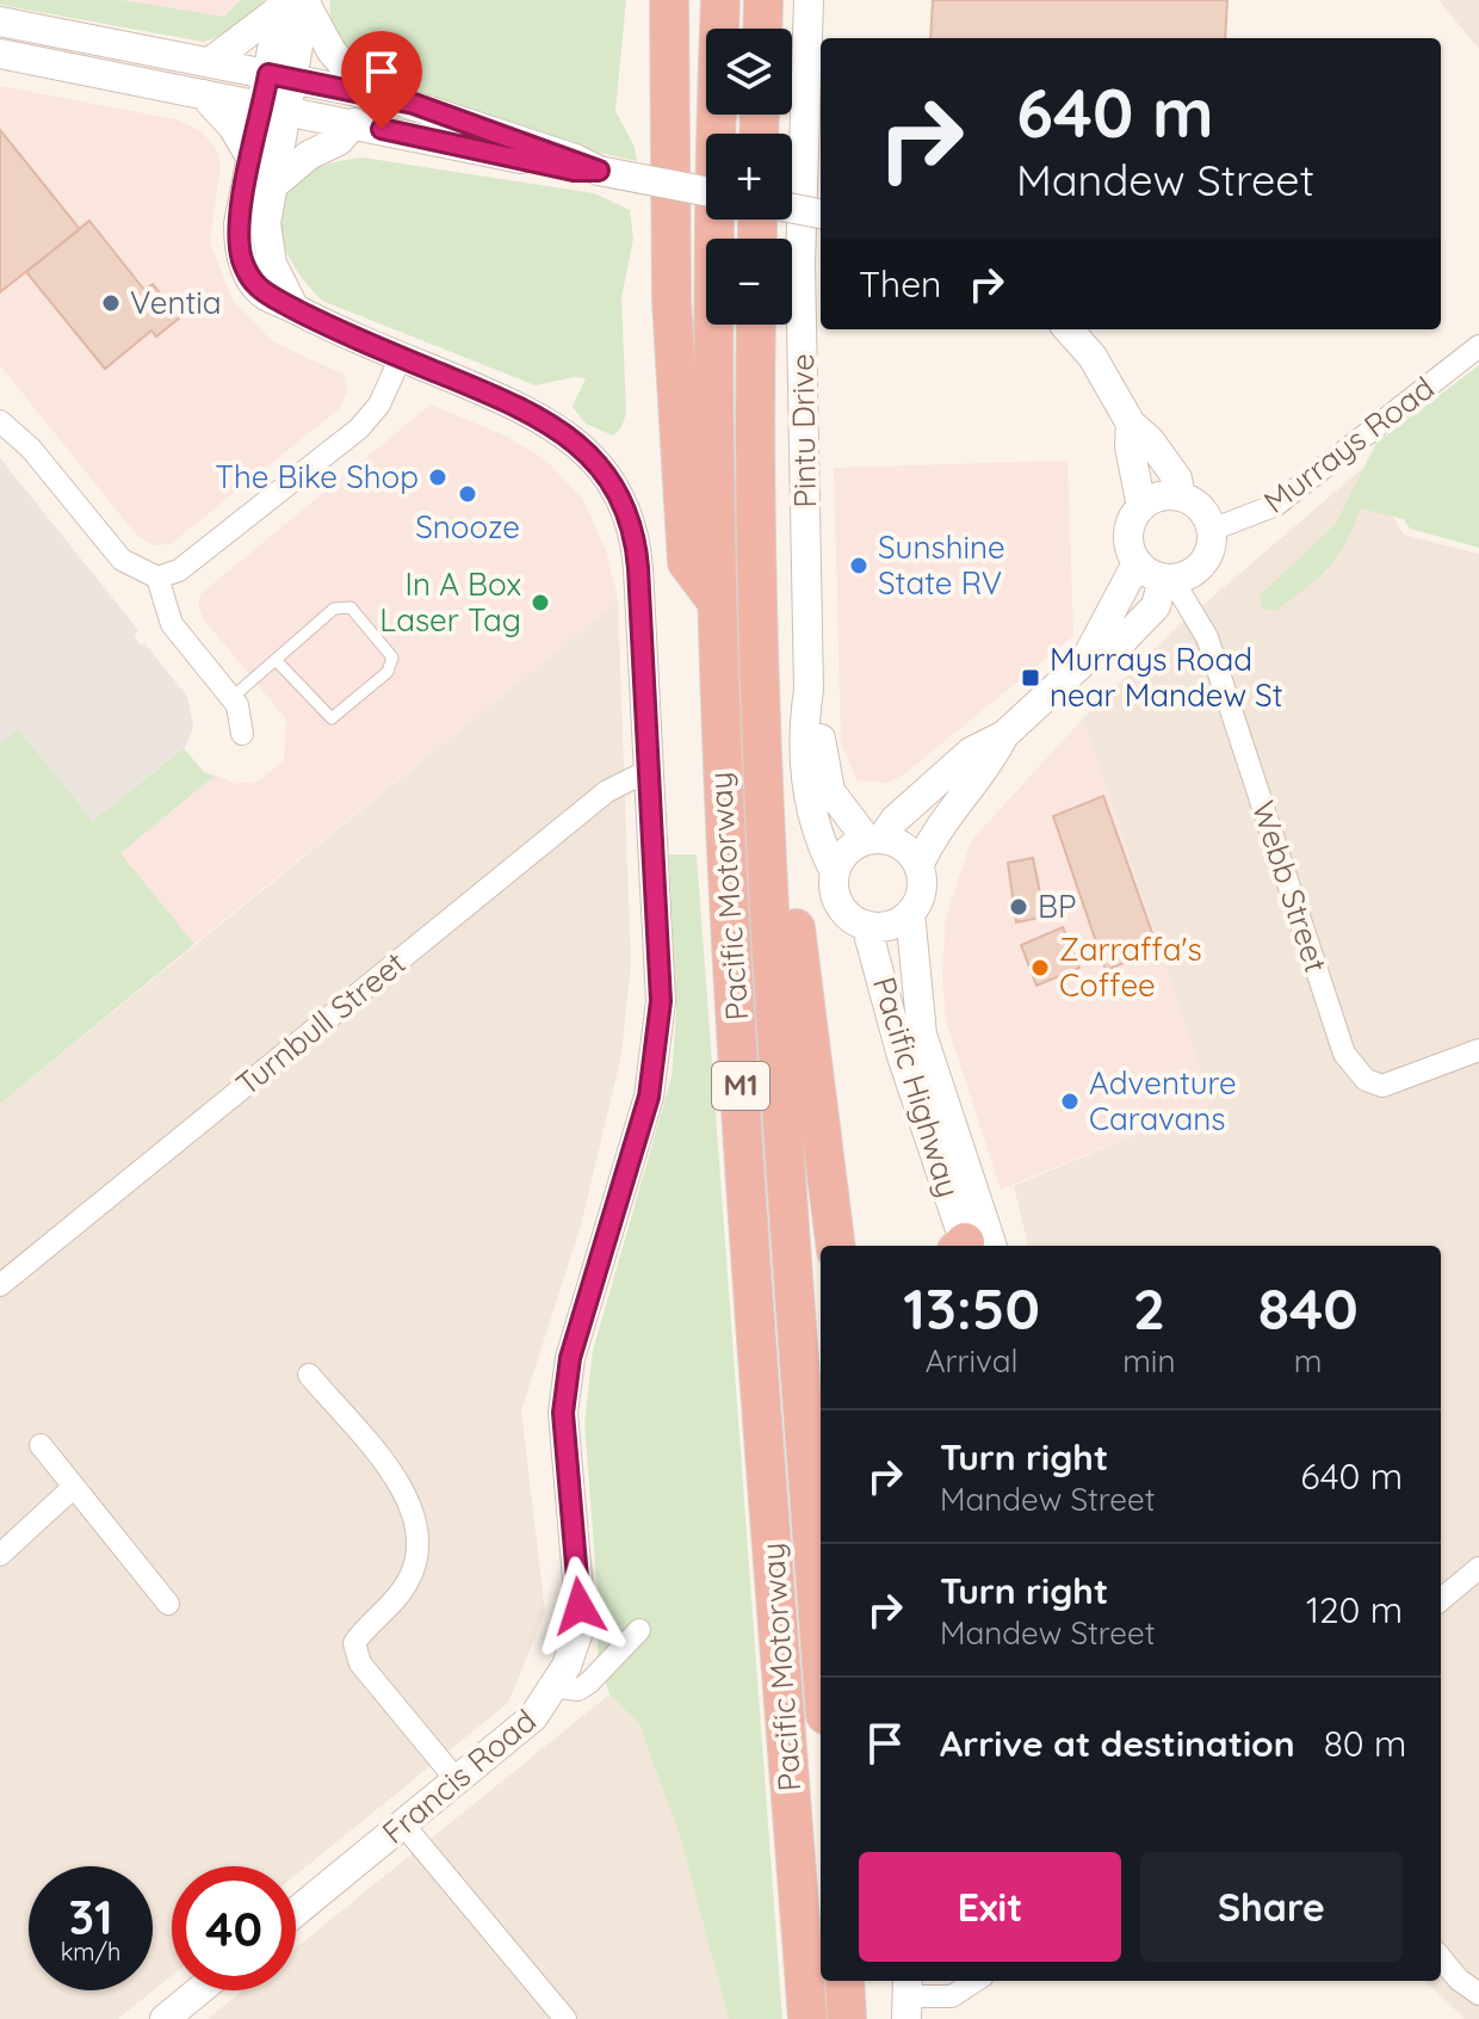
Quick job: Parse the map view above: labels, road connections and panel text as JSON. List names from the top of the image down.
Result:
{
  "streets": {
    "highway": ["Pacific Motorway", "M1"],
    "street": [
      "Pintu Drive",
      "Murrays Road",
      "Webb Street",
      "Turnbull Street",
      "Pacific Highway",
      "Francis Road"
    ]
  },
  "crossings": [
    ["Pintu Drive", "Pacific Highway"],
    ["Murrays Road", "Webb Street"]
  ],
  "places": {
    "other": [
      "Ventia",
      "The Bike Shop",
      "Snooze",
      "Sunshine State RV",
      "In A Box Laser Tag",
      "BP",
      "Zarraffa's Coffee",
      "Adventure Caravans"
    ],
    "transit": ["Murrays Road near Mandew St"]
  },
  "page": {
    "map_buttons": ["+", "−"],
    "turn": ["640 m", "Mandew Street"],
    "then": "Then",
    "eta": [
      "13:50",
      "Arrival",
      "2",
      "min",
      "840",
      "m"
    ],
    "list": [
      {
        "name": "Turn right",
        "note": "Mandew Street",
        "value": "640 m"
      },
      {
        "name": "Turn right",
        "note": "Mandew Street",
        "value": "120 m"
      },
      {
        "name": "Arrive at destination",
        "value": "80 m"
      }
    ],
    "buttons": ["Exit", "Share"],
    "speed": "31 km/h",
    "limit": "40"
  }
}
